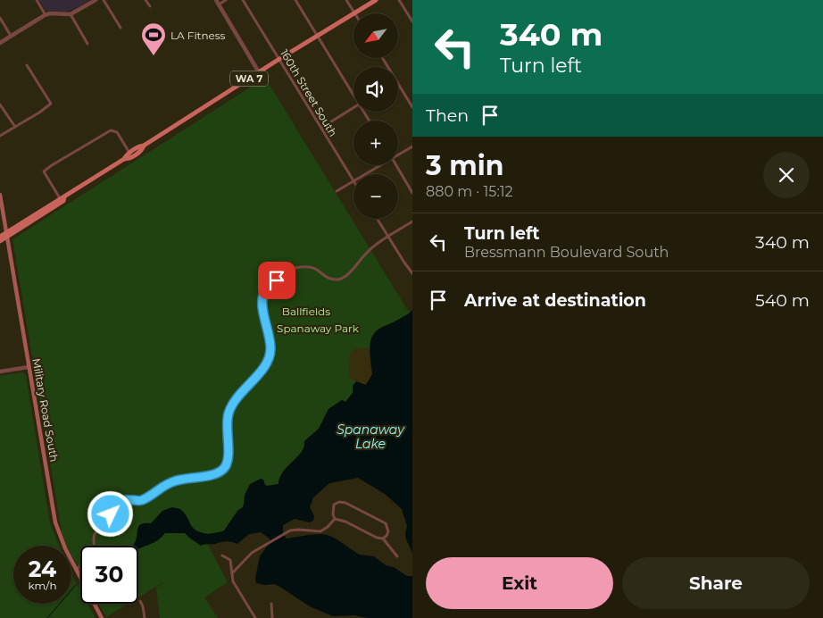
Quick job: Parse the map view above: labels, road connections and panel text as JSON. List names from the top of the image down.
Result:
{
  "streets": {
    "main road": ["WA 7", "Military Road South"],
    "street": ["160th Street South"]
  },
  "crossings": [
    ["WA 7", "160th Street South"],
    ["WA 7", "Military Road South"]
  ],
  "water": ["Spanaway Lake"],
  "parks": ["Ballfields", "Spanaway Park"],
  "places": {
    "sports": ["LA Fitness"]
  },
  "north": "bottom left",
  "page": {
    "turn": ["340 m", "Turn left"],
    "map_buttons": ["+", "−"],
    "then": "Then",
    "heading": ["3 min", "880 m · 15:12"],
    "list": [
      {
        "name": "Turn left",
        "note": "Bressmann Boulevard South",
        "value": "340 m"
      },
      {
        "name": "Arrive at destination",
        "value": "540 m"
      }
    ],
    "speed": "24 km/h",
    "limit": "30",
    "buttons": ["Exit", "Share"]
  }
}
